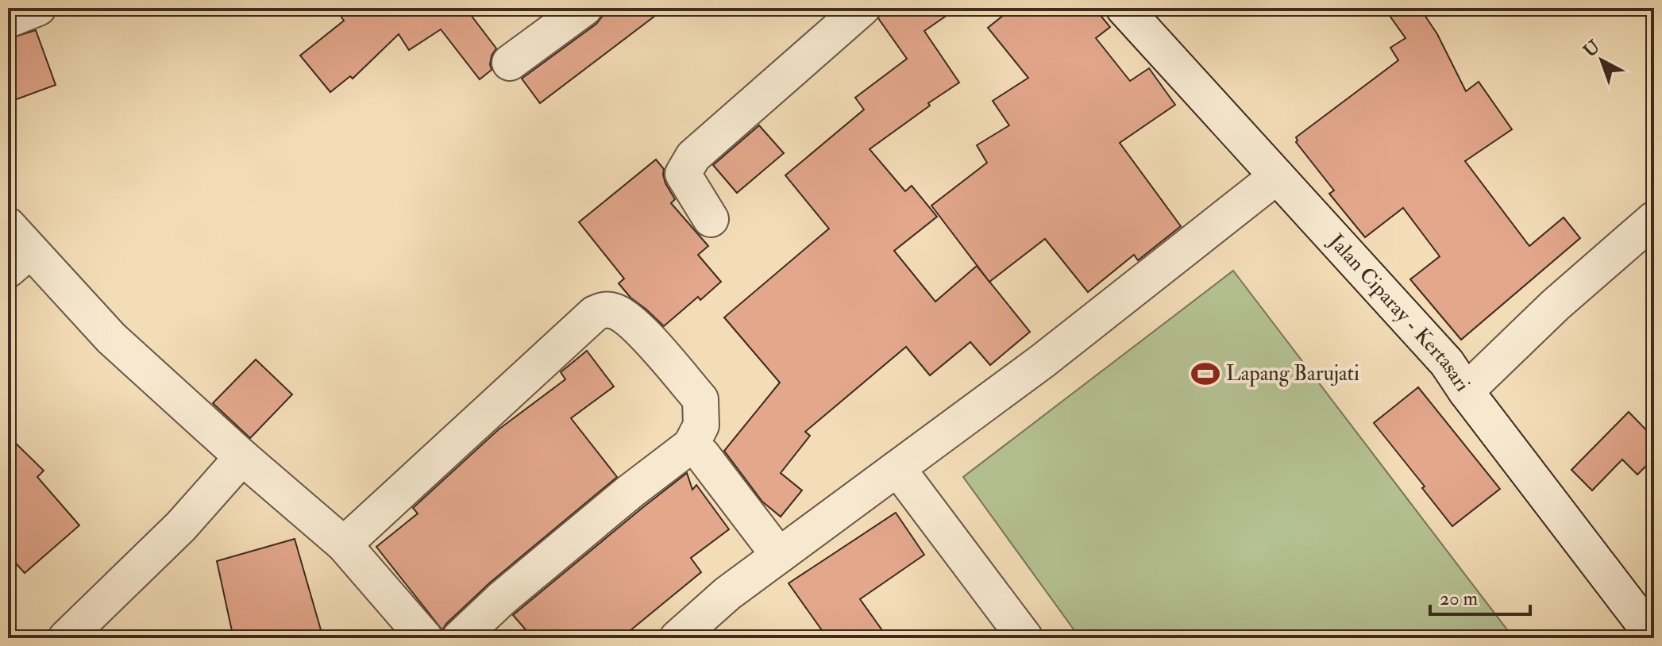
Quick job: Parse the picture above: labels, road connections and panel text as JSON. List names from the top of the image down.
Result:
{
  "streets": {
    "street": ["Jalan Ciparay - Kertasari"]
  },
  "places": {
    "sports": ["Lapang Barujati"]
  },
  "scale_bar": "20 m",
  "north": "top left"
}
